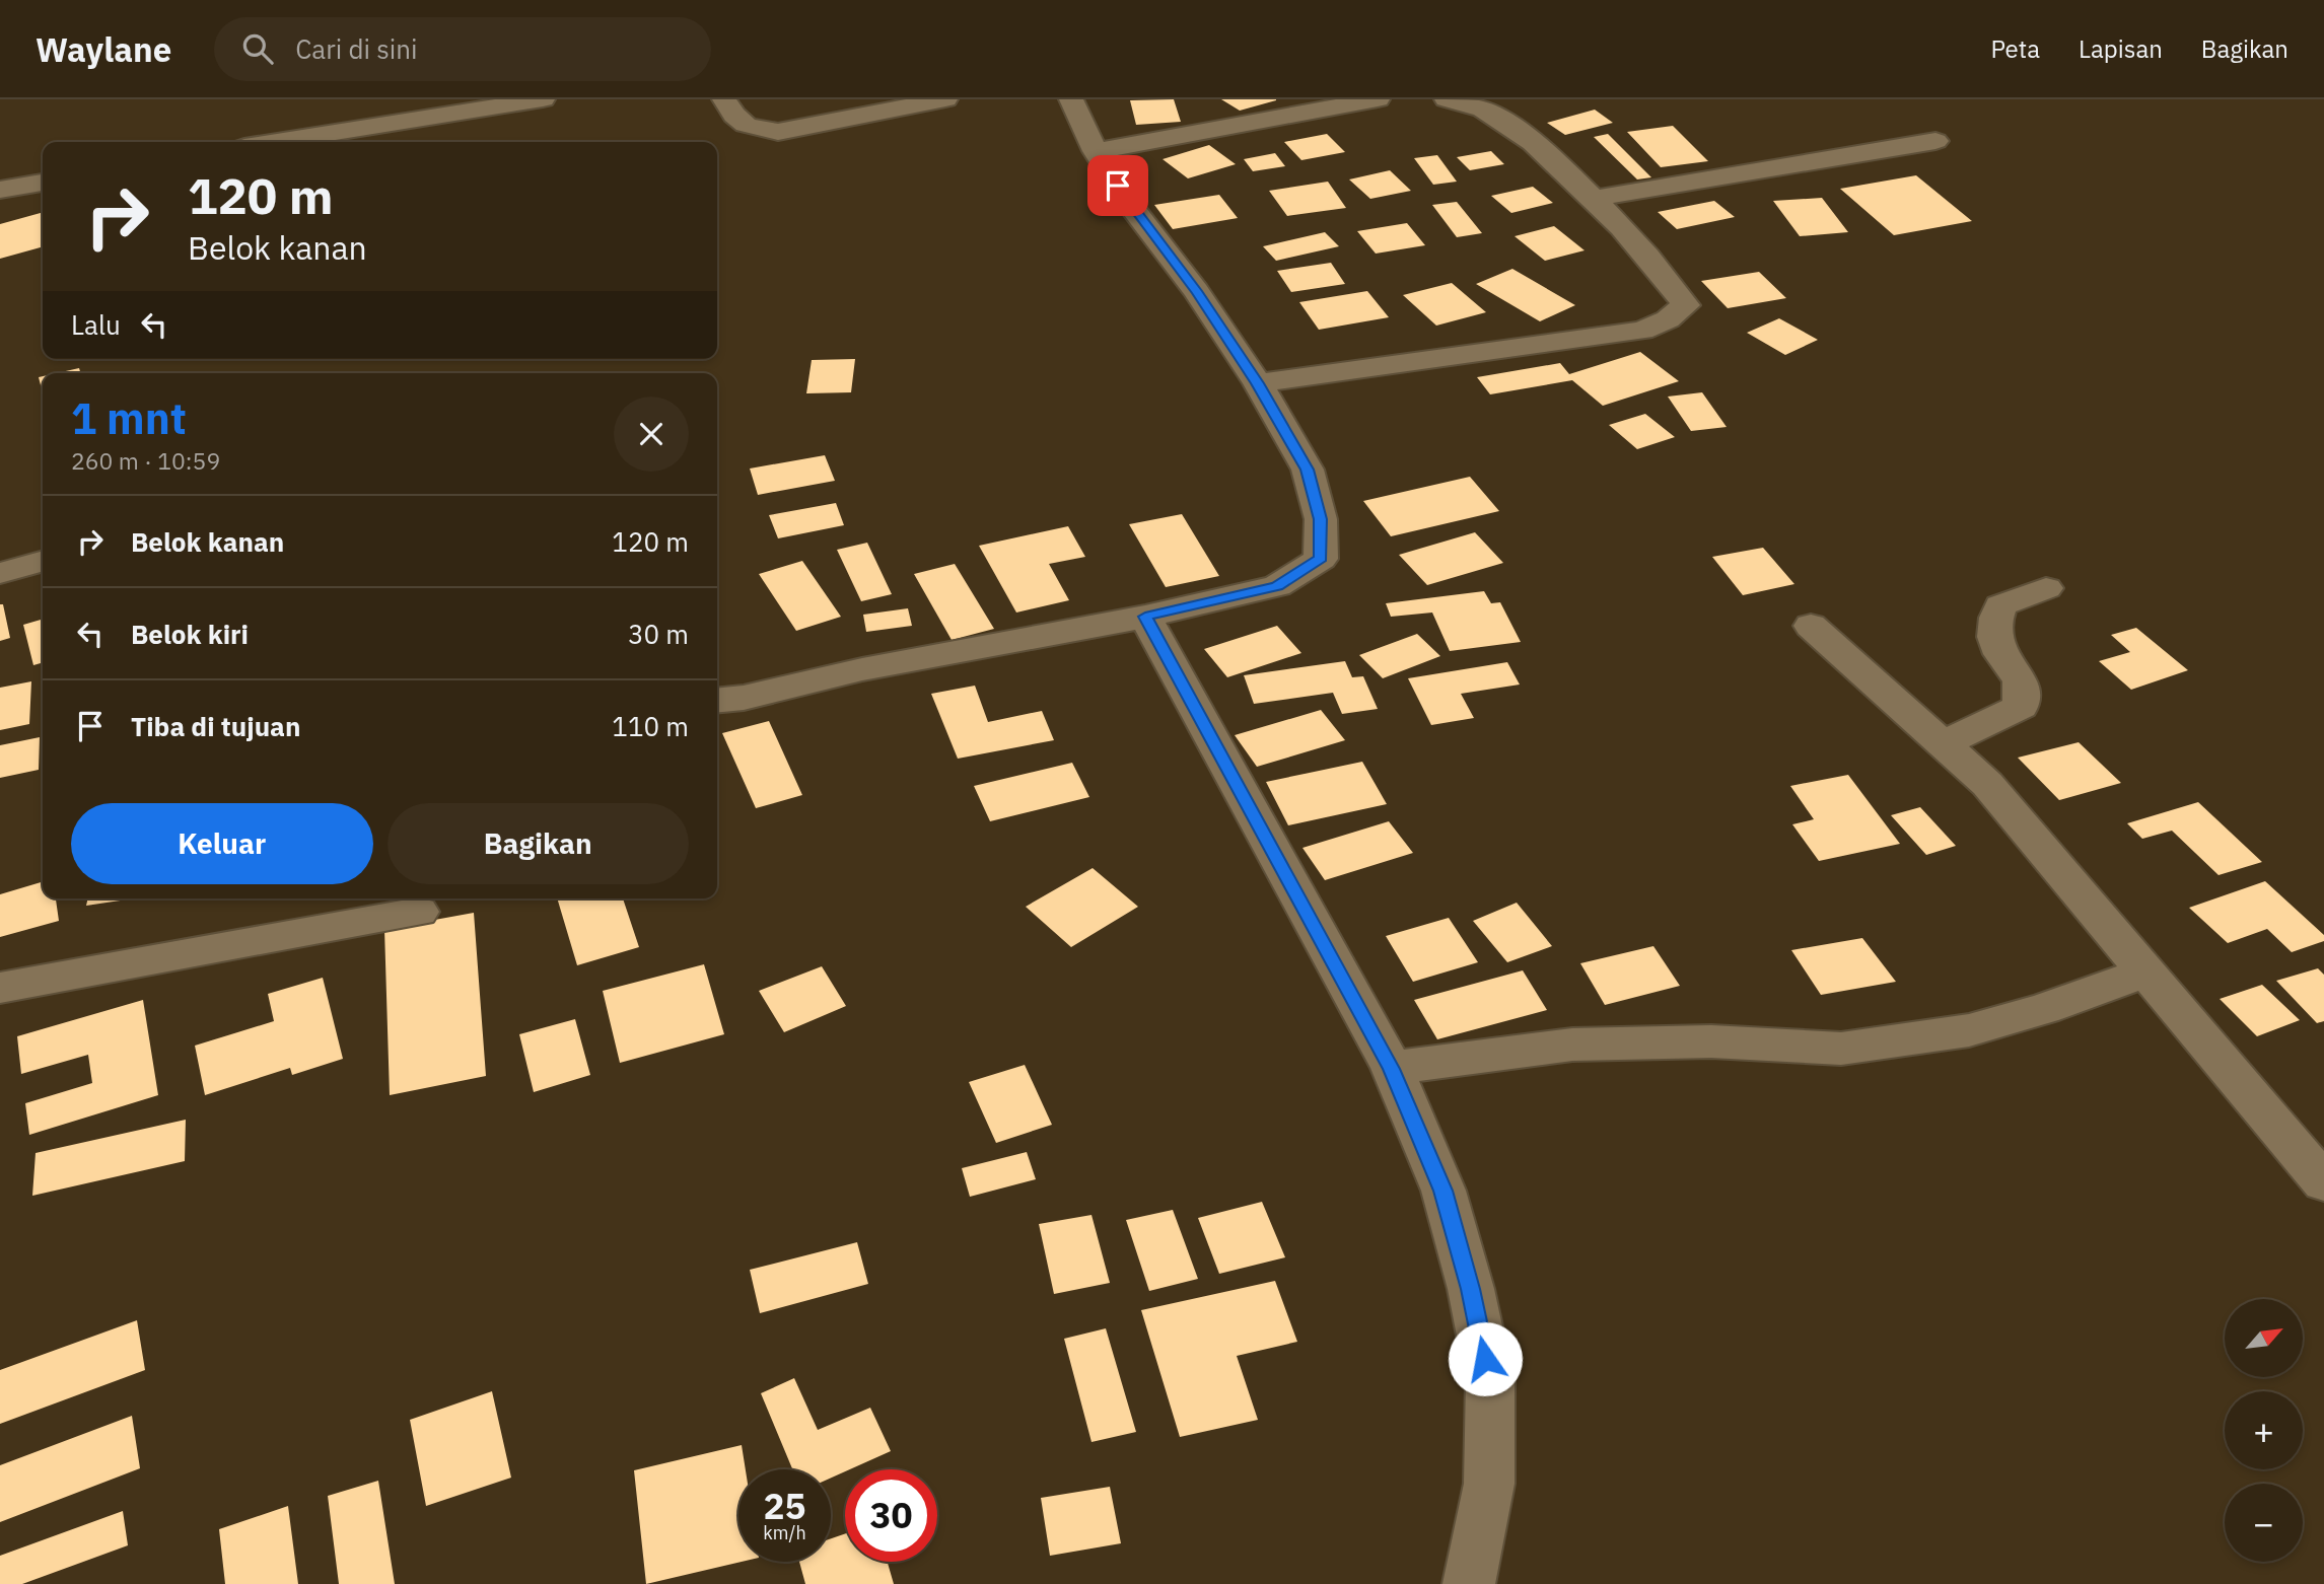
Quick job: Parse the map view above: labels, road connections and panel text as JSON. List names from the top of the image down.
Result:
{
  "north": "top right",
  "page": {
    "header": "Waylane",
    "search": "Cari di sini",
    "nav": ["Peta", "Lapisan", "Bagikan"],
    "turn": ["120 m", "Belok kanan"],
    "then": "Lalu",
    "heading": ["1 mnt", "260 m · 10:59"],
    "list": [
      {
        "name": "Belok kanan",
        "value": "120 m"
      },
      {
        "name": "Belok kiri",
        "value": "30 m"
      },
      {
        "name": "Tiba di tujuan",
        "value": "110 m"
      }
    ],
    "buttons": ["Keluar", "Bagikan"],
    "map_buttons": ["+", "−"],
    "speed": "25 km/h",
    "limit": "30"
  }
}
